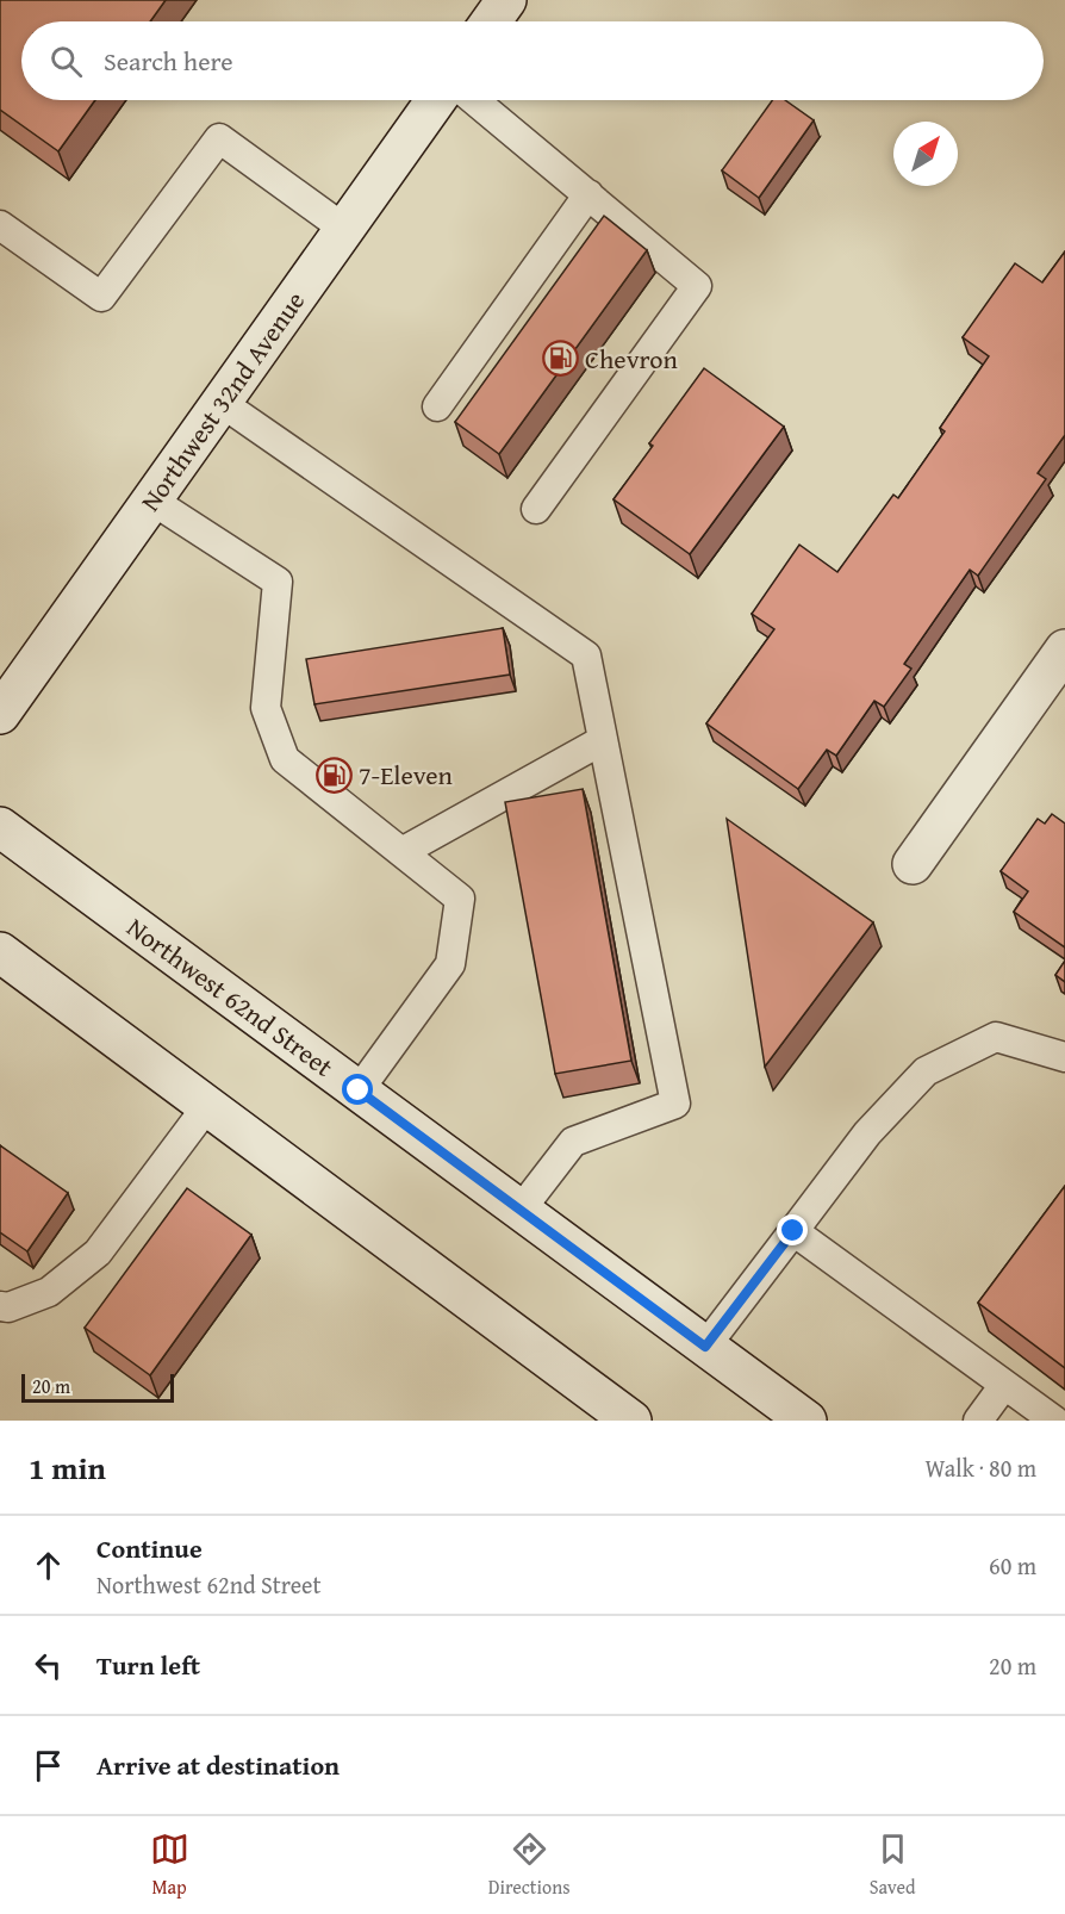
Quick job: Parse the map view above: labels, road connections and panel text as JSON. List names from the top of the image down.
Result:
{
  "streets": {
    "main road": ["Northwest 32nd Avenue", "Northwest 62nd Street"]
  },
  "places": {
    "fuel station": ["Chevron", "7-Eleven"]
  },
  "scale_bar": "20 m",
  "north": "top right",
  "page": {
    "search": "Search here",
    "scale": "20 m",
    "heading": ["1 min", "Walk · 80 m"],
    "list": [
      ["Continue", "Northwest 62nd Street", "60 m"],
      ["Turn left", "20 m"],
      "Arrive at destination"
    ],
    "nav": ["Map", "Directions", "Saved"]
  }
}
